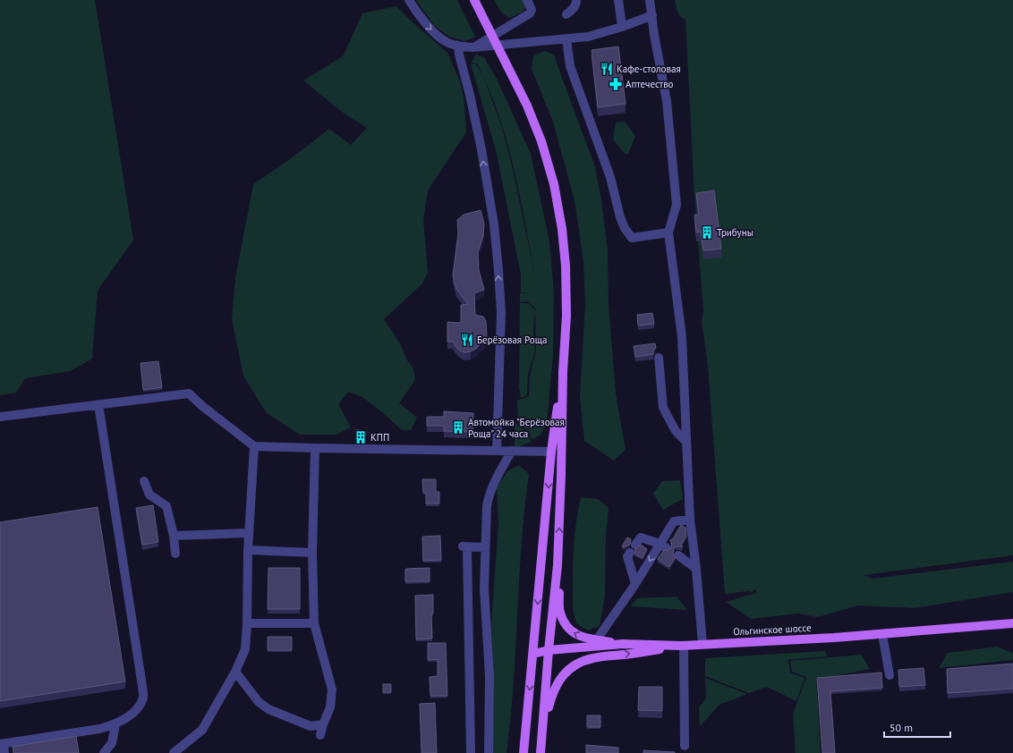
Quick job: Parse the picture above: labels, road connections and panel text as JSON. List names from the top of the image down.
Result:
{
  "streets": {
    "main road": ["Ольгинское шоссе"]
  },
  "places": {
    "restaurant": ["Кафе-столовая", "Берёзовая Роща"],
    "pharmacy": ["Аптечество"],
    "building": ["Трибуны", "Автомойка \"Берёзовая Роща\" 24 часа", "КПП"]
  },
  "scale_bar": "50 m"
}
